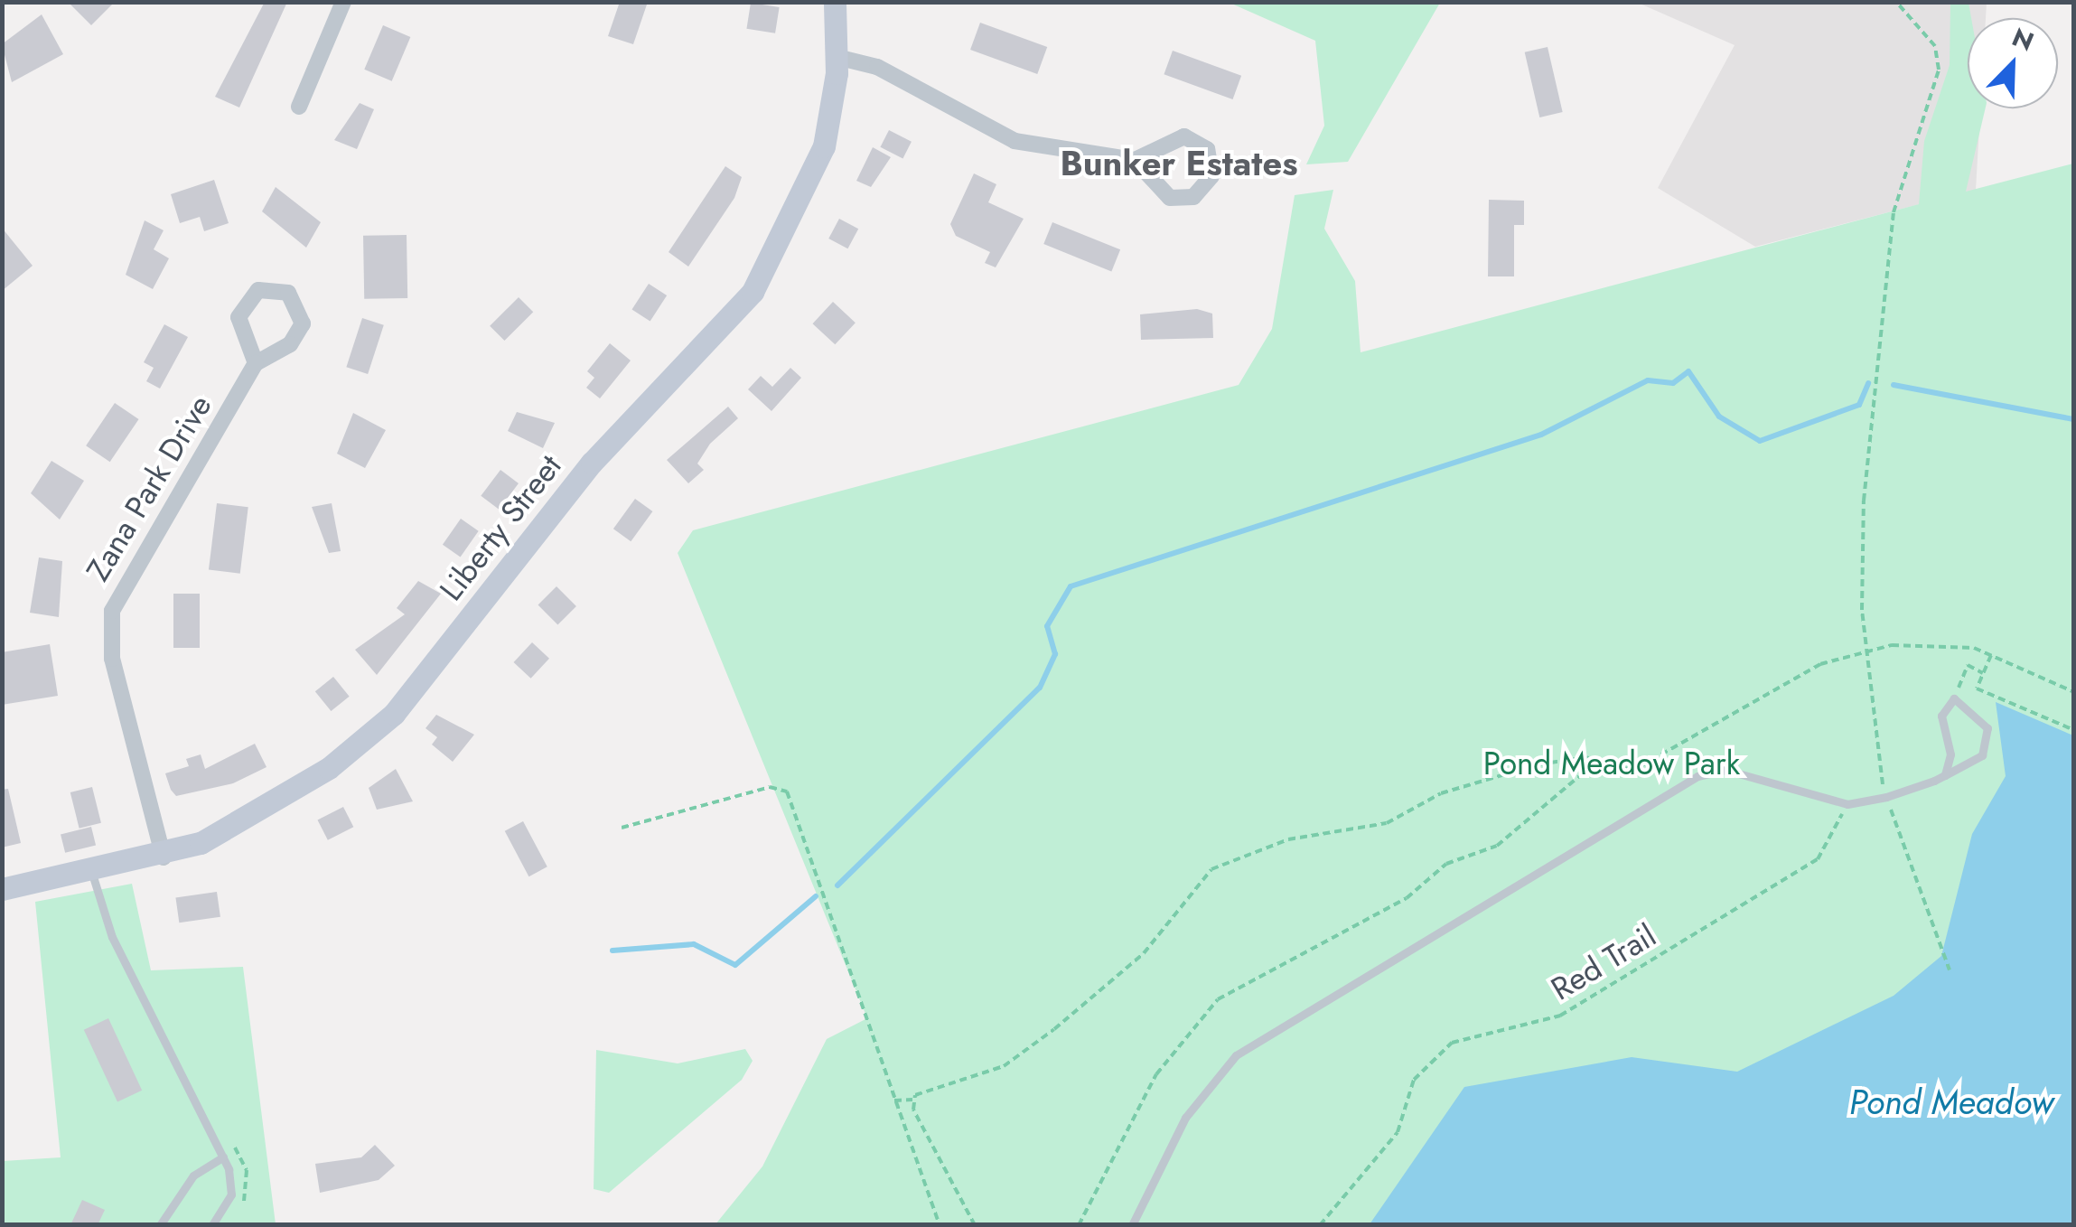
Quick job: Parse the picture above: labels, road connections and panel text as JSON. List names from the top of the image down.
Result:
{
  "streets": {
    "main road": ["Liberty Street"],
    "street": ["Zana Park Drive"],
    "path": ["Red Trail"]
  },
  "crossings": [
    ["Zana Park Drive", "Liberty Street"]
  ],
  "districts": ["Bunker Estates"],
  "water": ["Pond Meadow"],
  "parks": ["Pond Meadow Park"],
  "north": "top right"
}
